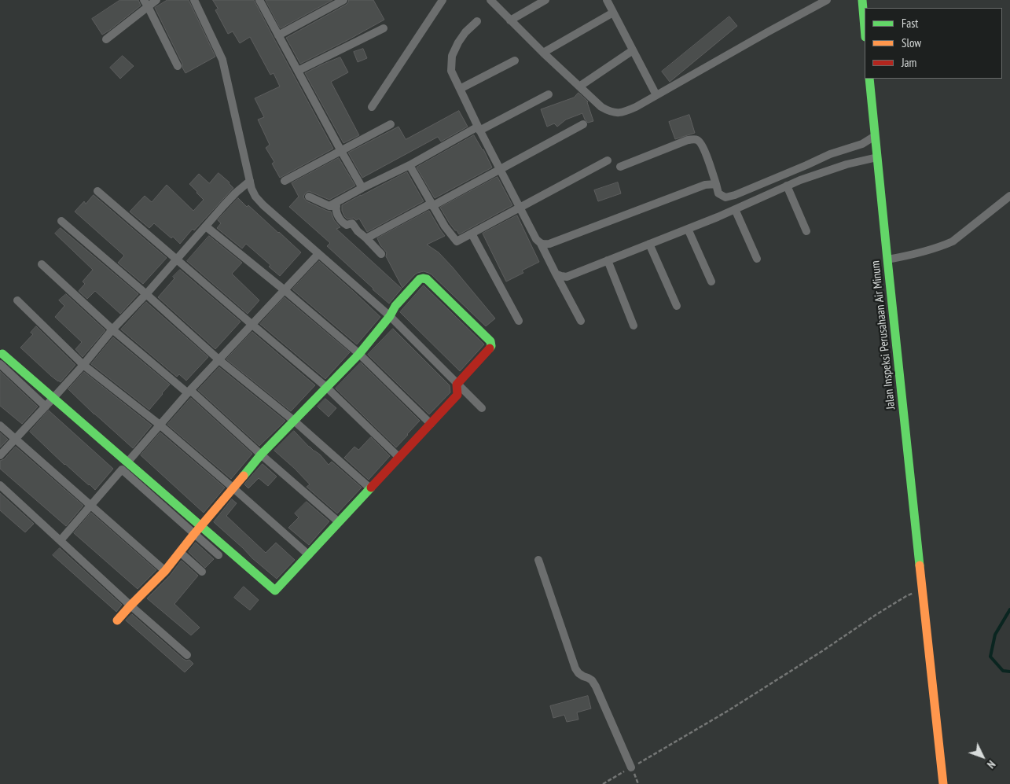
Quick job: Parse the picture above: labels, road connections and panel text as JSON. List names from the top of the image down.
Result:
{
  "streets": {
    "street": ["Jalan Inspeksi Perusahaan Air Minum"]
  },
  "legend": ["Fast", "Slow", "Jam"],
  "north": "bottom right"
}
